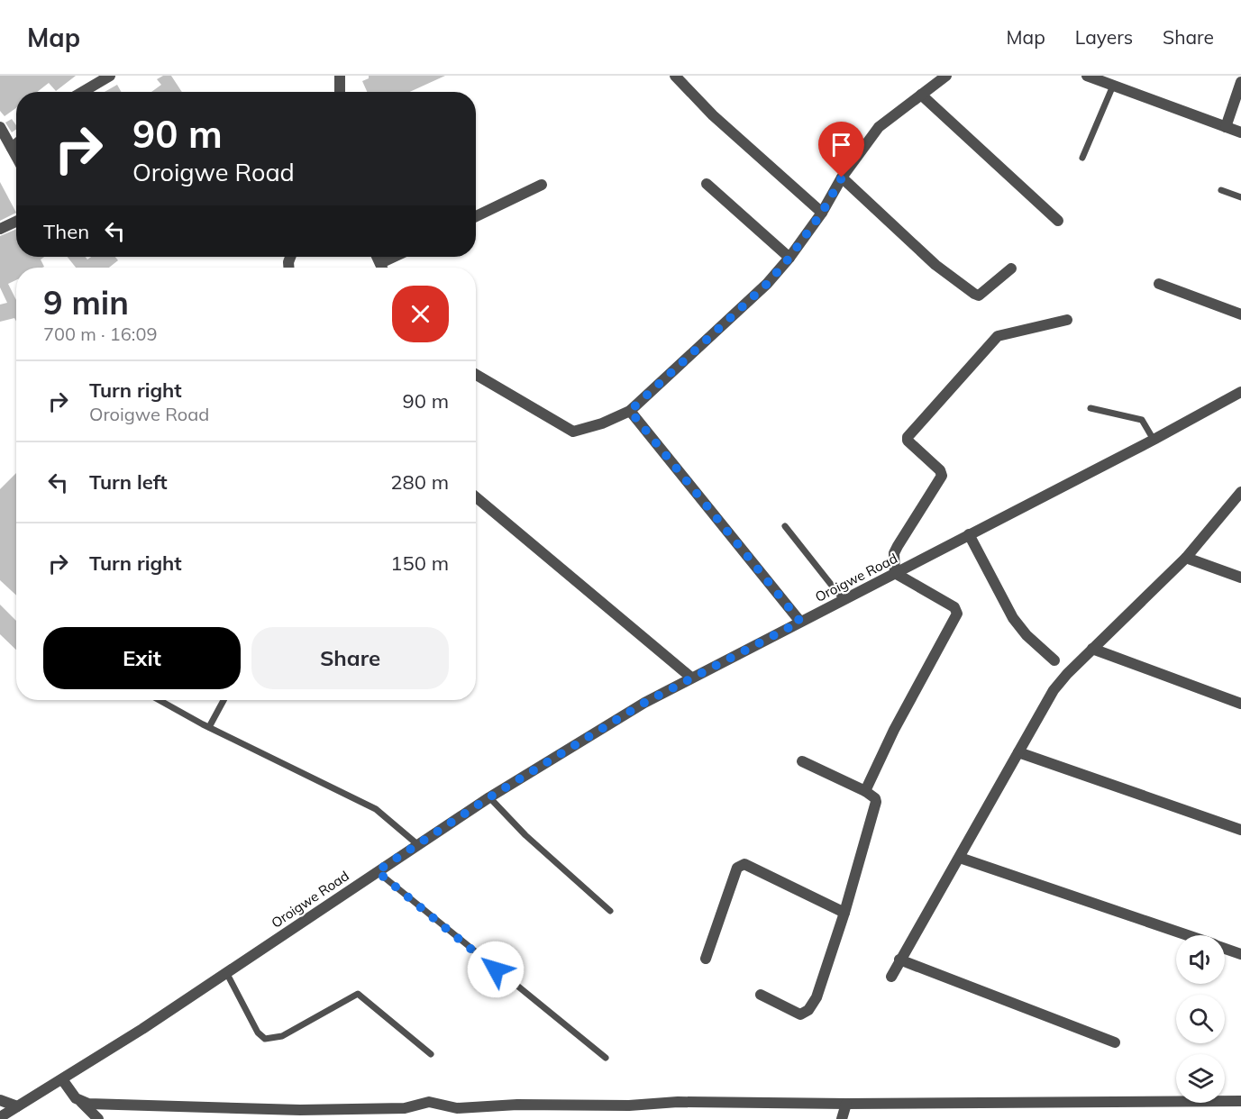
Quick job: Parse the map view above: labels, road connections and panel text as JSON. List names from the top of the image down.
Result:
{
  "streets": {
    "street": ["Oroigwe Road"]
  },
  "page": {
    "header": "Map",
    "nav": ["Map", "Layers", "Share"],
    "turn": ["90 m", "Oroigwe Road"],
    "then": "Then",
    "heading": ["9 min", "700 m · 16:09"],
    "list": [
      {
        "name": "Turn right",
        "note": "Oroigwe Road",
        "value": "90 m"
      },
      {
        "name": "Turn left",
        "value": "280 m"
      },
      {
        "name": "Turn right",
        "value": "150 m"
      }
    ],
    "buttons": ["Exit", "Share"]
  }
}
